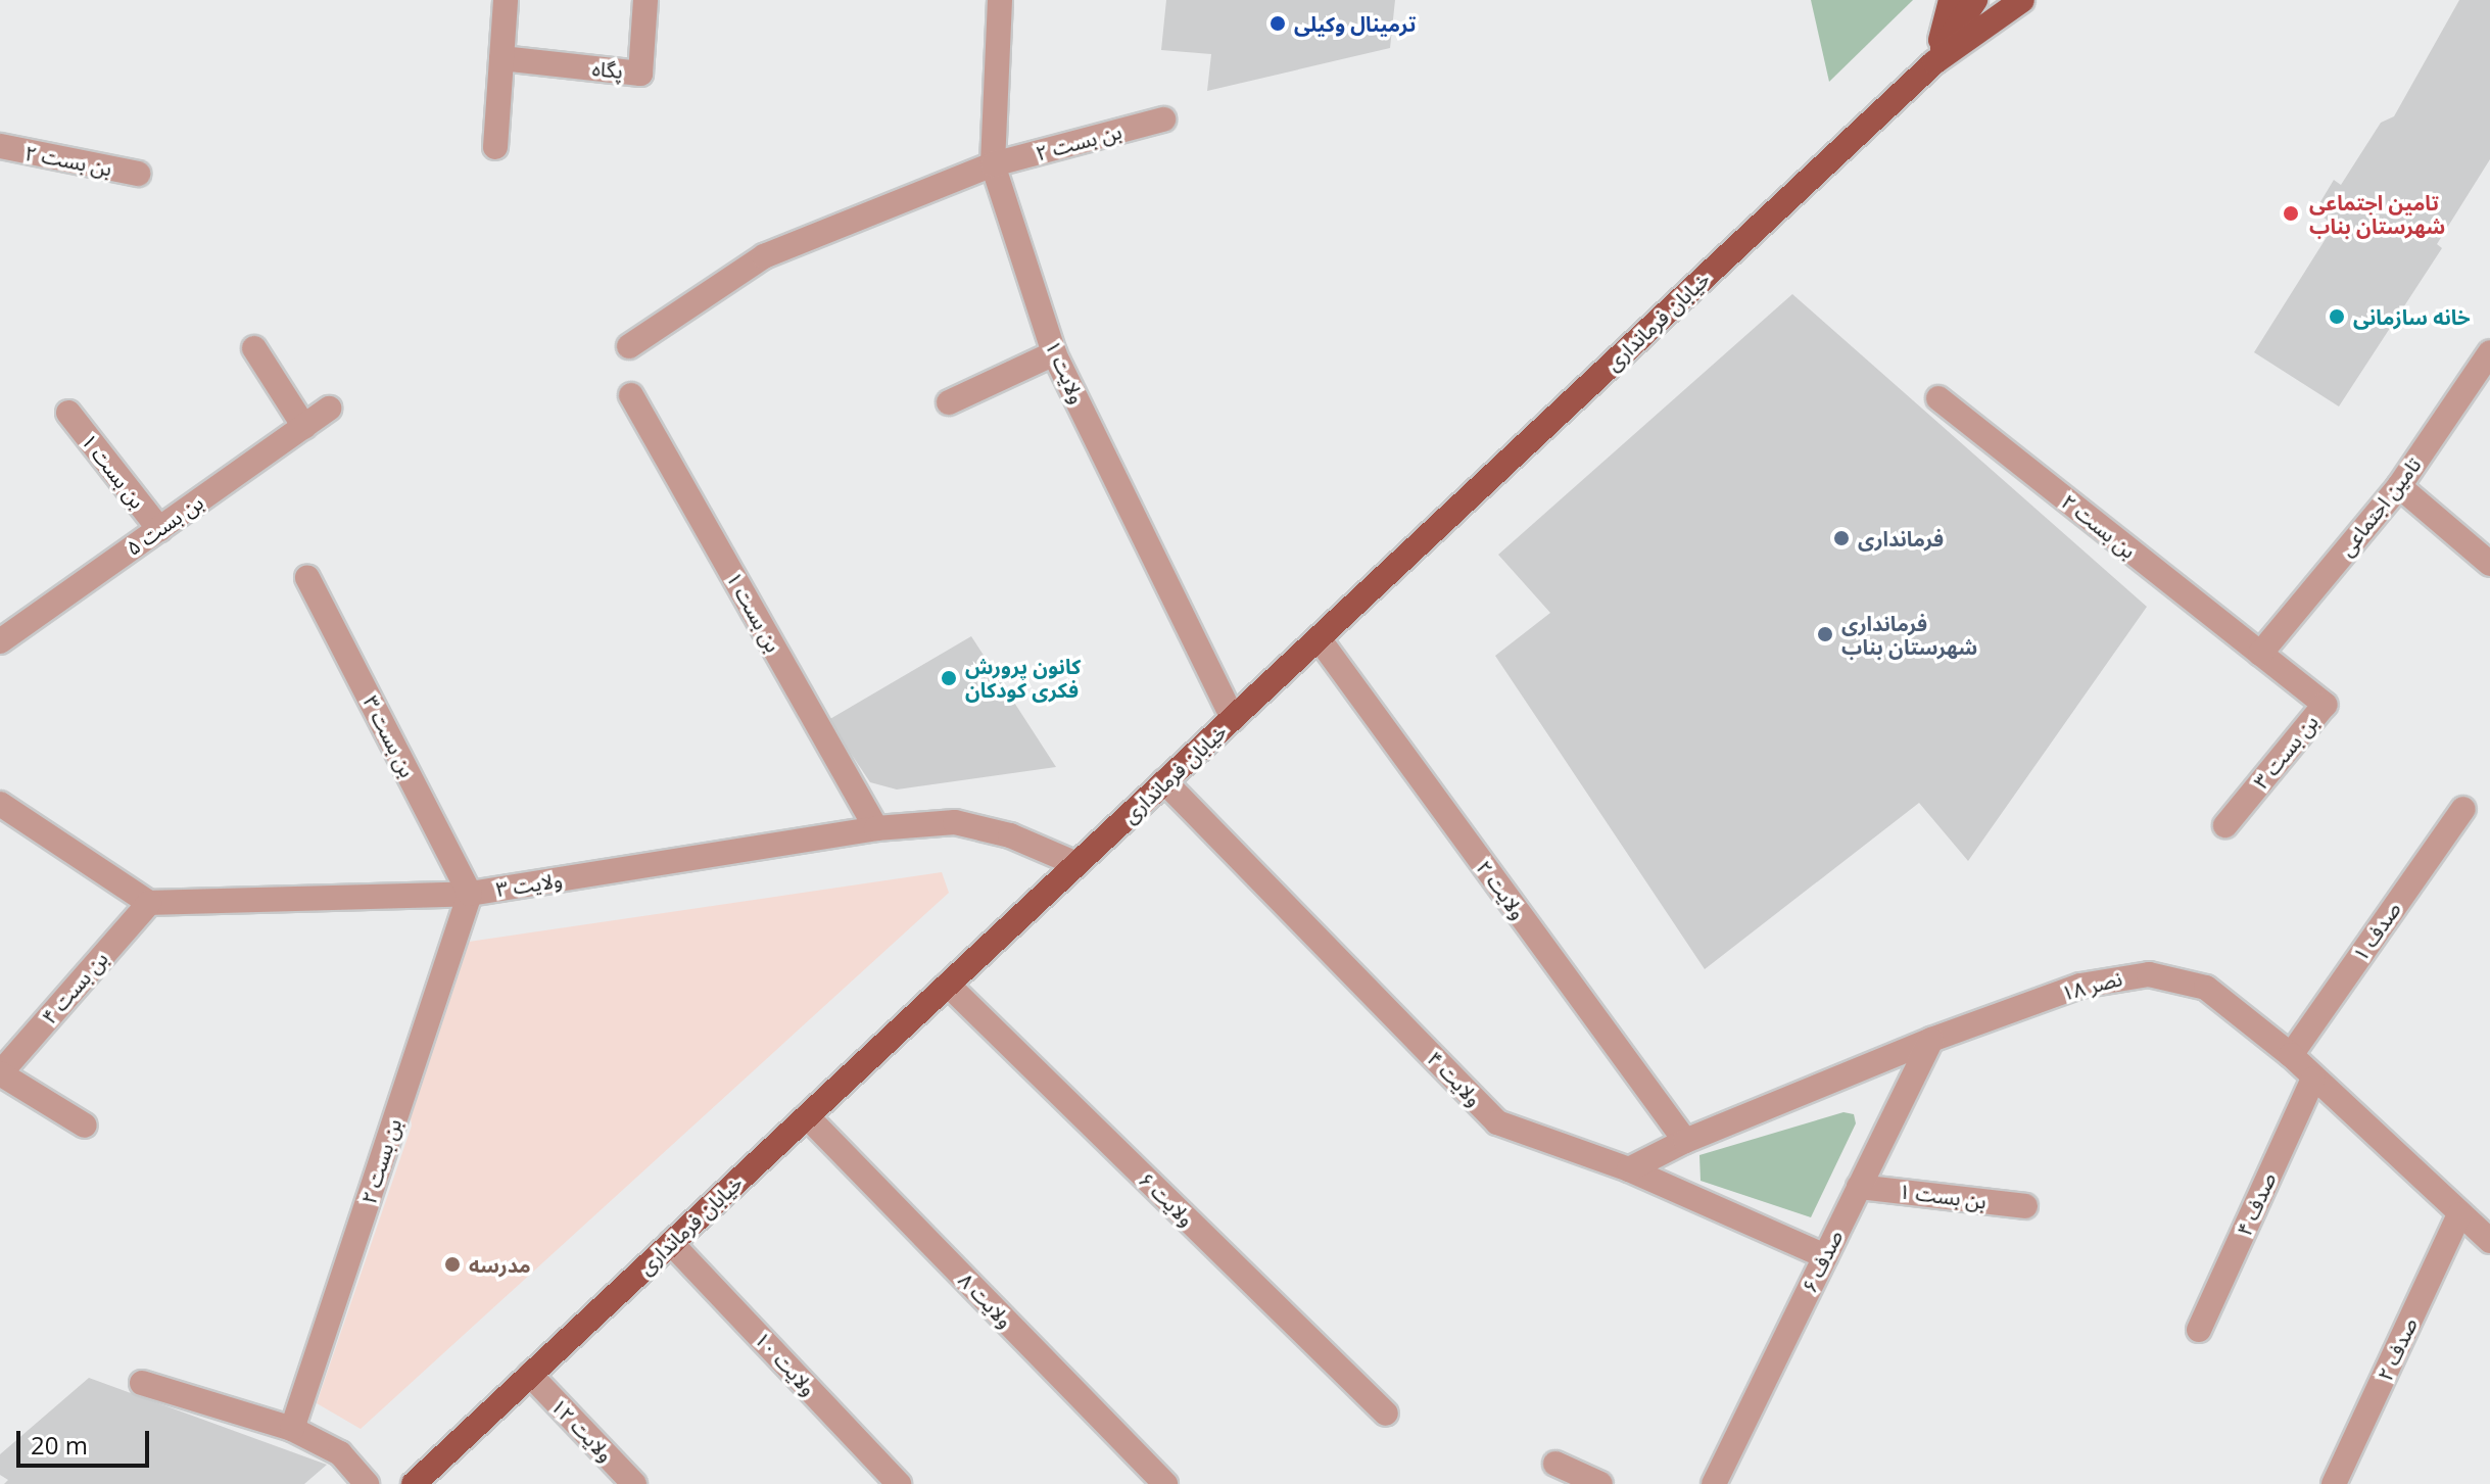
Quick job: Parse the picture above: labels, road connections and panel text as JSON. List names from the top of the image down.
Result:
{
  "streets": {
    "main road": ["خیابان فرمانداری"],
    "street": [
      "پگاه",
      "بن بست ۲",
      "ولایت ۱",
      "بن بست ۱",
      "تامین اجتماعی",
      "بن بست ۵",
      "بن بست ۳",
      "ولایت ۳",
      "ولایت ۲",
      "صدف ۱",
      "نصر ۱۸",
      "بن بست ۴",
      "ولایت ۴",
      "ولایت ۶",
      "صدف ۴",
      "صدف ۶",
      "ولایت ۸",
      "صدف ۲",
      "ولایت ۱۰",
      "ولایت ۱۲"
    ]
  },
  "crossings": [
    ["بن بست ۲", "ولایت ۱"],
    ["بن بست ۲", "تامین اجتماعی"],
    ["بن بست ۲", "بن بست ۳"],
    ["بن بست ۲", "ولایت ۳"],
    ["خیابان فرمانداری", "ولایت ۱"],
    ["خیابان فرمانداری", "ولایت ۳"],
    ["خیابان فرمانداری", "ولایت ۲"],
    ["خیابان فرمانداری", "ولایت ۴"],
    ["خیابان فرمانداری", "ولایت ۶"],
    ["خیابان فرمانداری", "ولایت ۸"],
    ["خیابان فرمانداری", "ولایت ۱۰"],
    ["خیابان فرمانداری", "ولایت ۱۲"],
    ["بن بست ۱", "بن بست ۵"],
    ["بن بست ۱", "ولایت ۳"],
    ["بن بست ۱", "صدف ۶"],
    ["تامین اجتماعی", "بن بست ۳"],
    ["بن بست ۳", "ولایت ۳"],
    ["ولایت ۳", "بن بست ۴"],
    ["ولایت ۲", "نصر ۱۸"],
    ["صدف ۱", "نصر ۱۸"],
    ["نصر ۱۸", "ولایت ۴"],
    ["نصر ۱۸", "صدف ۴"],
    ["نصر ۱۸", "صدف ۶"],
    ["نصر ۱۸", "صدف ۲"],
    ["ولایت ۴", "صدف ۶"]
  ],
  "places": [
    "ترمینال وکیلی",
    "تامین اجتماعی شهرستان بناب",
    "خانه سازمانی",
    "فرمانداری",
    "فرمانداری شهرستان بناب",
    "کانون پرورش فکری کودکان",
    "مدرسه"
  ],
  "scale_bar": "20 m"
}
